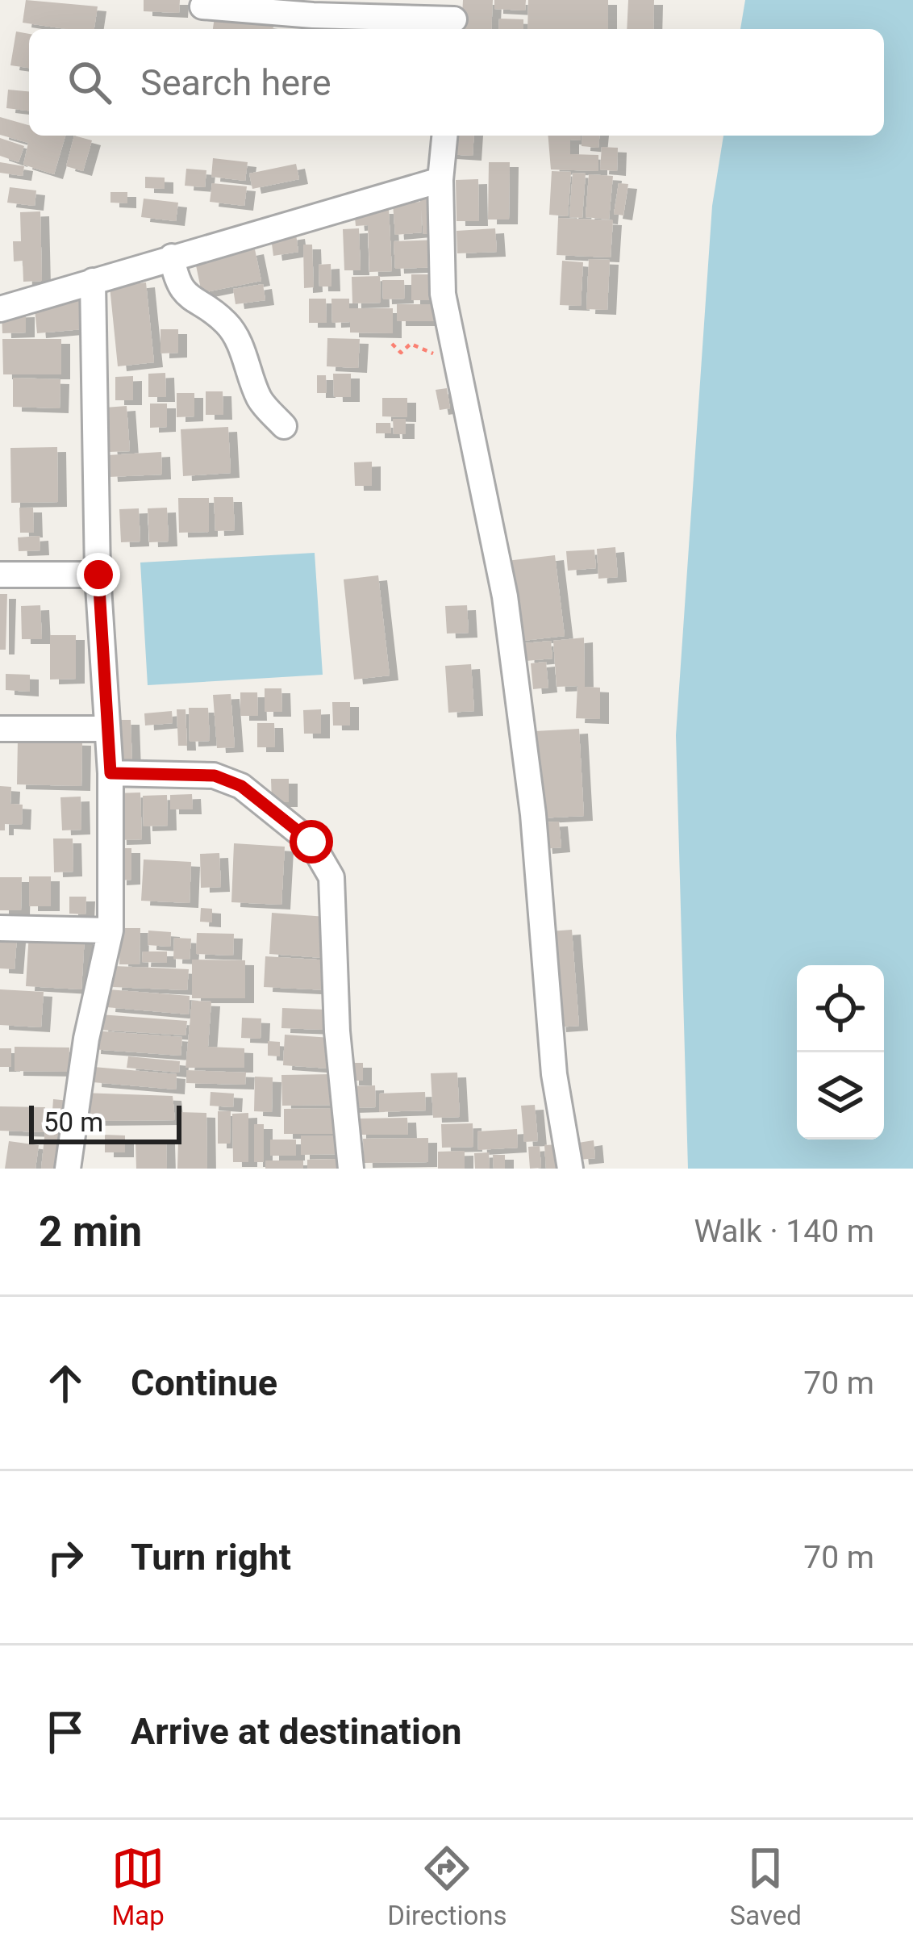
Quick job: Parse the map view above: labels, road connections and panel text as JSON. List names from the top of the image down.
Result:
{
  "scale_bar": "50 m",
  "page": {
    "search": "Search here",
    "scale": "50 m",
    "heading": ["2 min", "Walk · 140 m"],
    "list": [
      ["Continue", "70 m"],
      ["Turn right", "70 m"],
      "Arrive at destination"
    ],
    "nav": ["Map", "Directions", "Saved"]
  }
}
